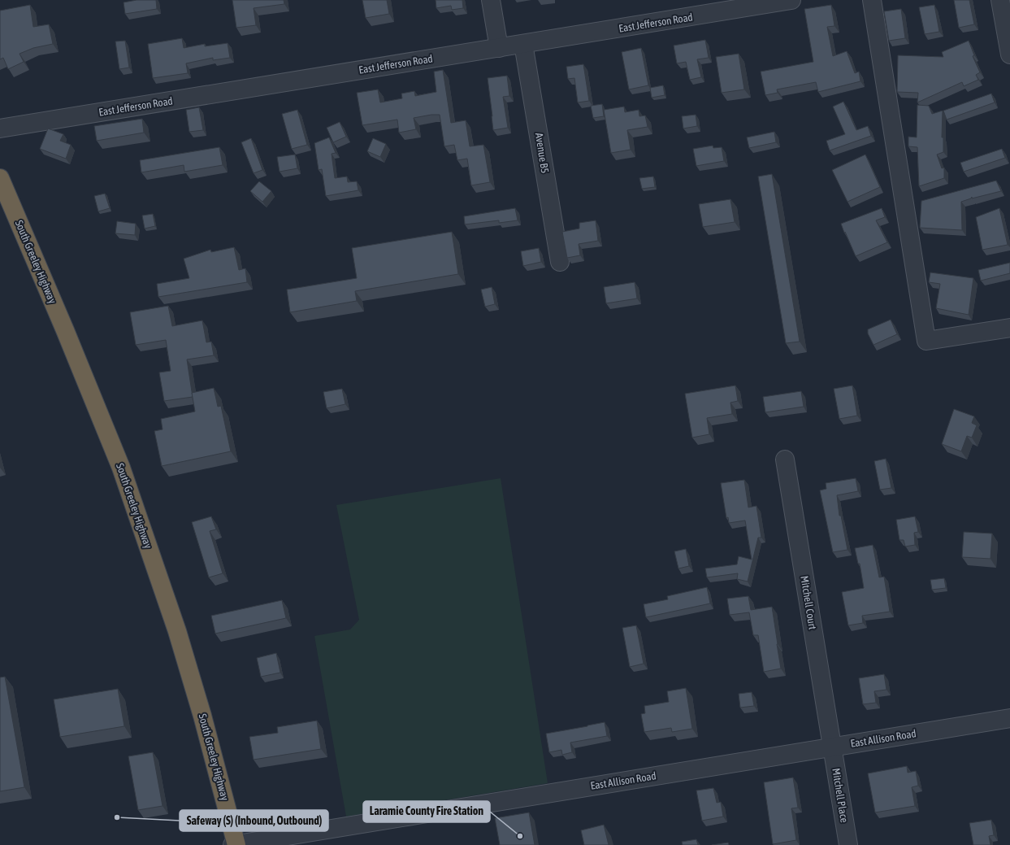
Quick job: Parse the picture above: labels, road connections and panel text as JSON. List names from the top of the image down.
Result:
{
  "streets": {
    "highway": ["South Greeley Highway"],
    "street": [
      "East Jefferson Road",
      "Avenue B5",
      "Mitchell Court",
      "East Allison Road",
      "Mitchell Place"
    ]
  },
  "crossings": [
    ["East Jefferson Road", "Avenue B5"],
    ["South Greeley Highway", "East Allison Road"],
    ["Mitchell Court", "East Allison Road"],
    ["Mitchell Court", "Mitchell Place"],
    ["East Allison Road", "Mitchell Place"]
  ],
  "places": ["Safeway (S) (Inbound, Outbound)", "Laramie County Fire Station"]
}
